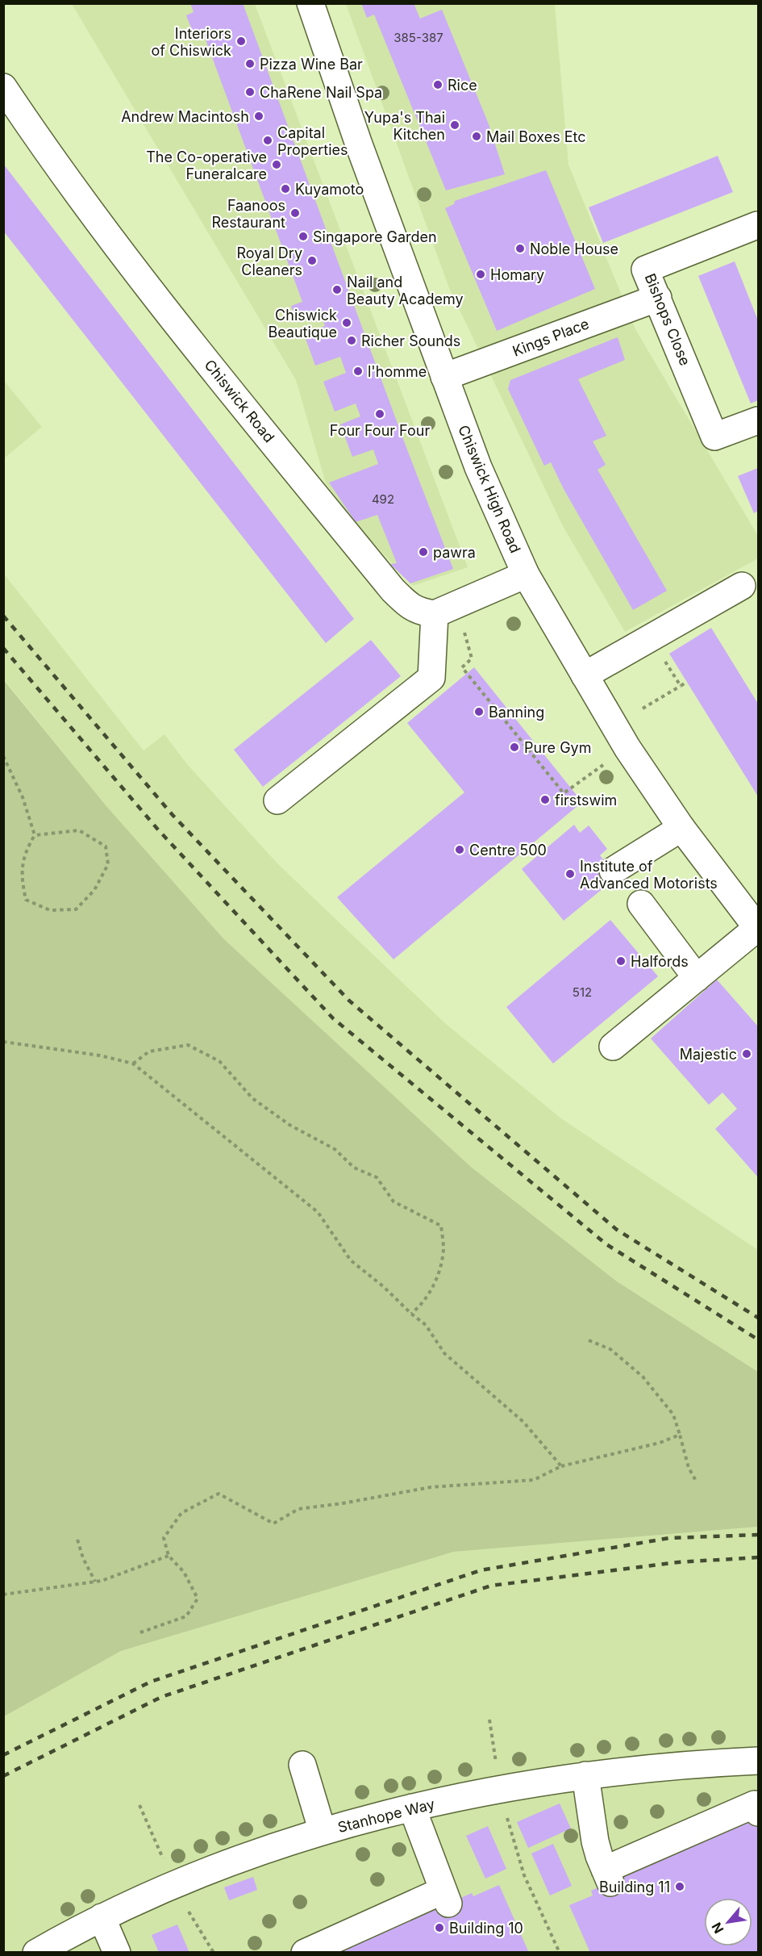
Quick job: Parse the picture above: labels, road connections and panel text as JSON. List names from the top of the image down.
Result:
{
  "streets": {
    "street": [
      "Bishops Close",
      "Kings Place",
      "Chiswick Road",
      "Chiswick High Road",
      "Stanhope Way"
    ]
  },
  "crossings": [
    ["Bishops Close", "Kings Place"],
    ["Kings Place", "Chiswick High Road"]
  ],
  "places": [
    "Interiors of Chiswick",
    "Pizza Wine Bar",
    "Rice",
    "ChaRene Nail Spa",
    "Andrew Macintosh",
    "Yupa's Thai Kitchen",
    "Mail Boxes Etc",
    "Capital Properties",
    "The Co-operative Funeralcare",
    "Kuyamoto",
    "Faanoos Restaurant",
    "Singapore Garden",
    "Noble House",
    "Royal Dry Cleaners",
    "Homary",
    "Nail and Beauty Academy",
    "Chiswick Beautique",
    "Richer Sounds",
    "l'homme",
    "Four Four Four",
    "pawra",
    "Banning",
    "Pure Gym",
    "firstswim",
    "Centre 500",
    "Institute of Advanced Motorists",
    "Halfords",
    "Majestic",
    "Building 11",
    "Building 10"
  ],
  "house_numbers": ["385-387", "492", "512"],
  "north": "bottom left"
}
